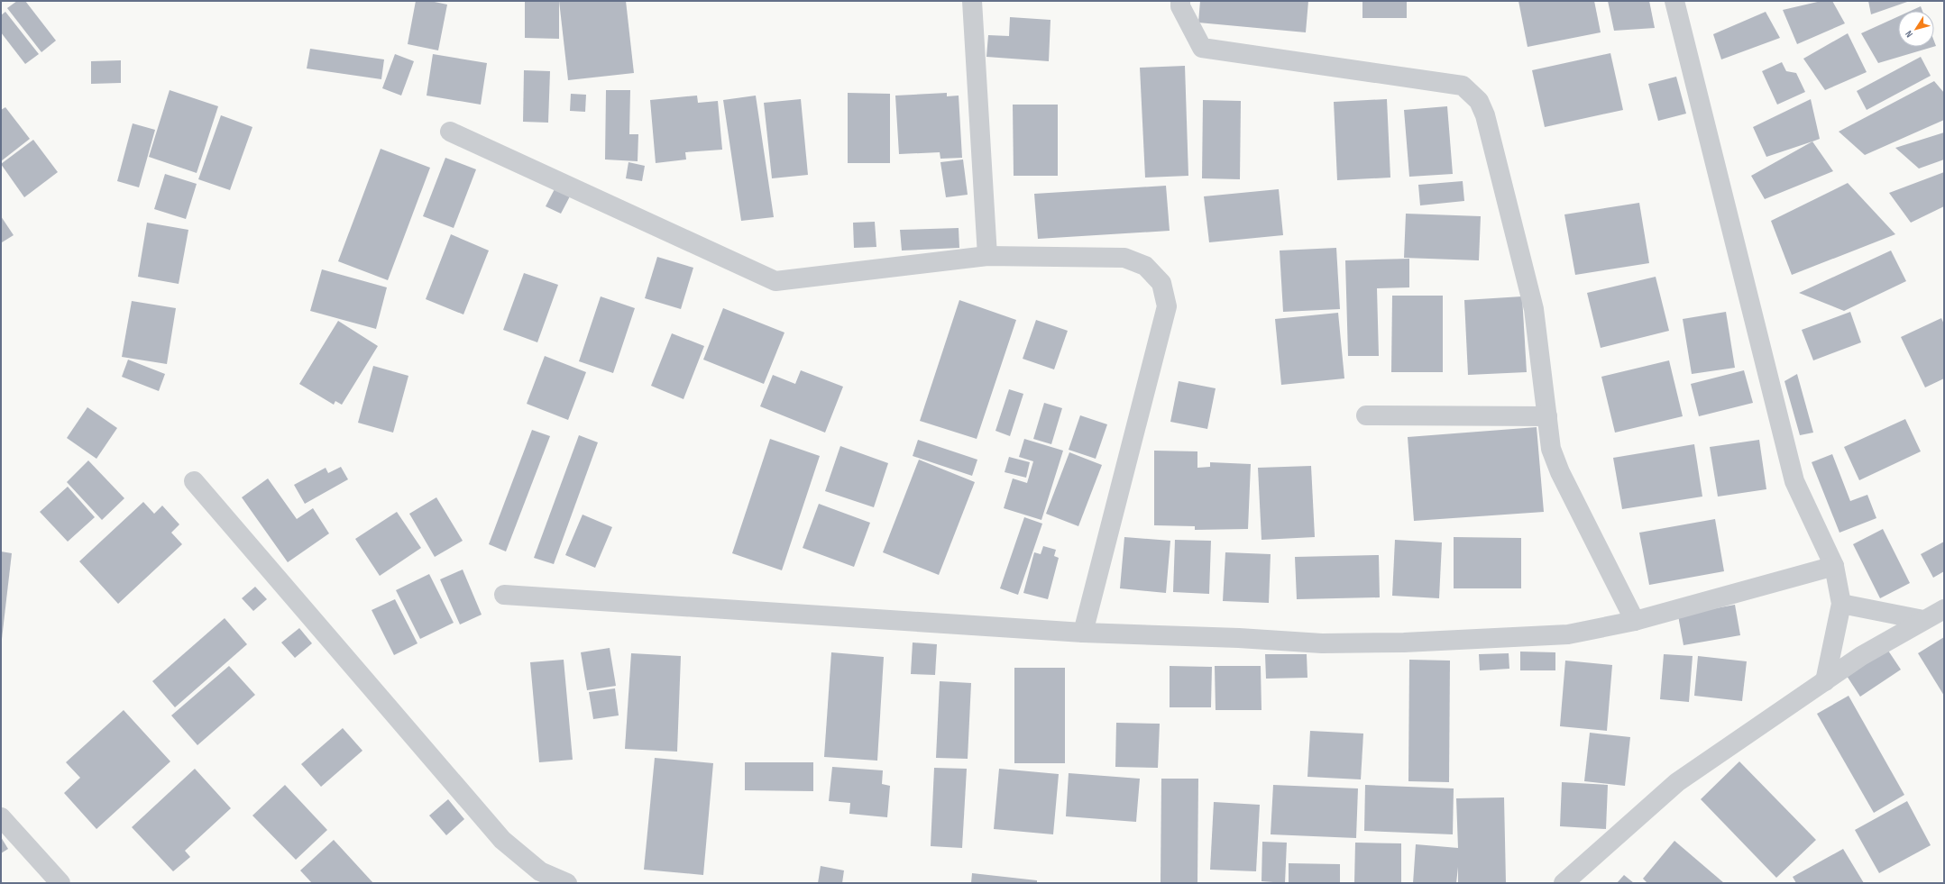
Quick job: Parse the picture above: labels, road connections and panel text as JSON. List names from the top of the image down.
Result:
{
  "north": "bottom left"
}
